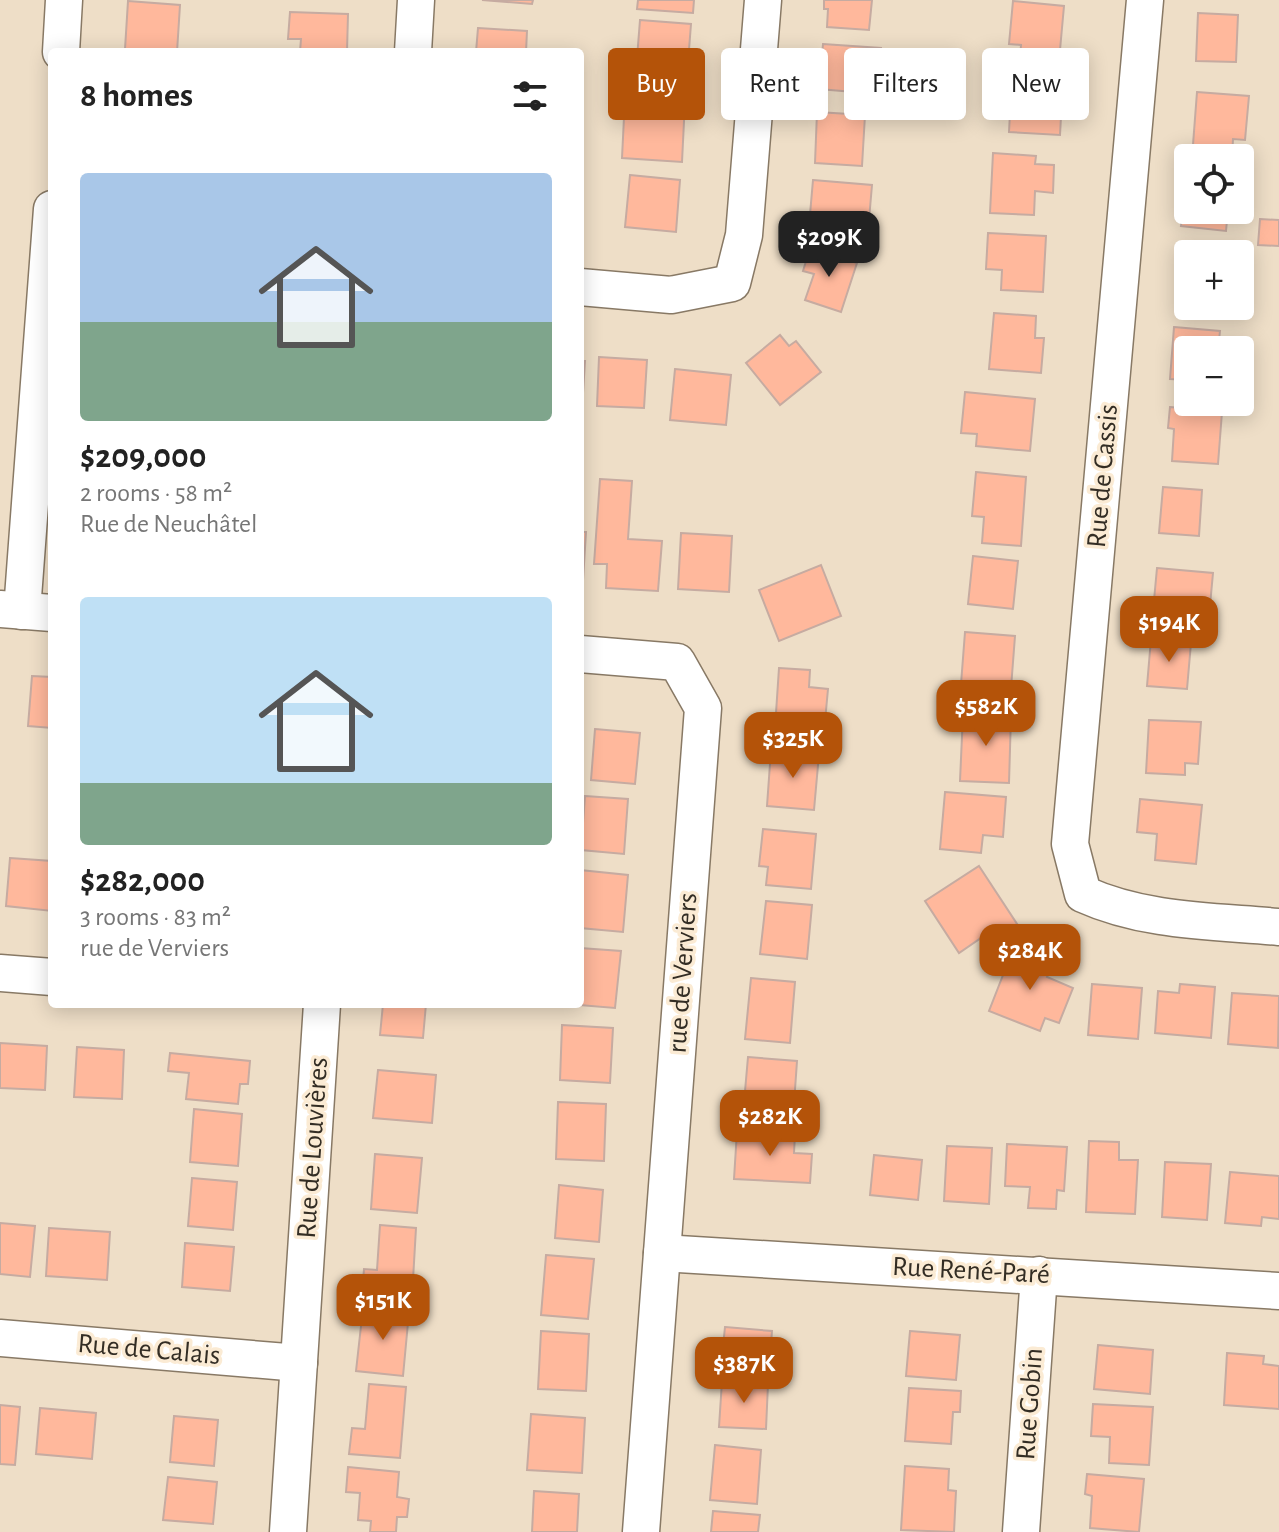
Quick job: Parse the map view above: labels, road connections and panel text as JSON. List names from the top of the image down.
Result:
{
  "streets": {
    "street": [
      "Rue de Cassis",
      "rue de Verviers",
      "Rue de Louvières",
      "Rue René-Paré",
      "Rue de Calais",
      "Rue Gobin"
    ]
  },
  "crossings": [
    ["rue de Verviers", "Rue René-Paré"],
    ["Rue de Louvières", "Rue de Calais"],
    ["Rue René-Paré", "Rue Gobin"]
  ],
  "page": {
    "chip": [
      "Buy",
      "Rent",
      "Filters",
      "New"
    ],
    "heading": "8 homes",
    "map_buttons": ["+", "−"],
    "list": [
      {
        "name": "$209,000",
        "note": "2 rooms · 58 m² · Rue de Neuchâtel"
      },
      {
        "name": "$282,000",
        "note": "3 rooms · 83 m² · rue de Verviers"
      }
    ],
    "price": [
      "$209K",
      "$194K",
      "$582K",
      "$325K",
      "$284K",
      "$282K",
      "$151K",
      "$387K"
    ]
  }
}
